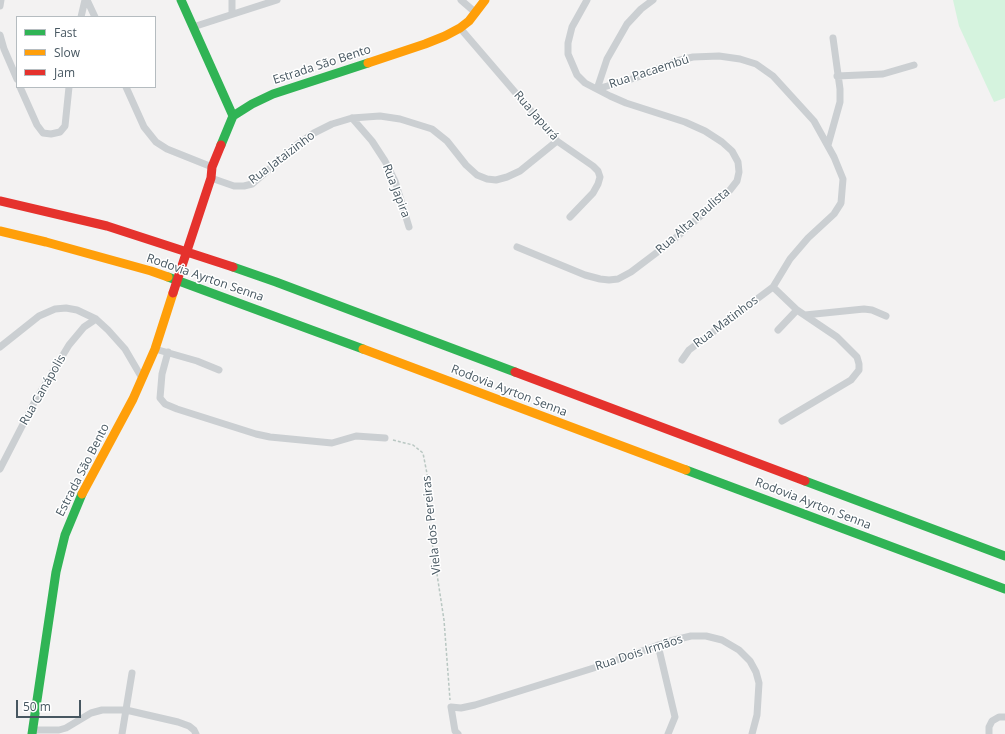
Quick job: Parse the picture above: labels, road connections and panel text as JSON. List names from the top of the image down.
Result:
{
  "streets": {
    "main road": ["Estrada São Bento", "Rodovia Ayrton Senna"],
    "street": [
      "Rua Pacaembú",
      "Rua Japurá",
      "Rua Jataizinho",
      "Rua Japira",
      "Rua Alta Paulista",
      "Rua Matinhos",
      "Rua Canápolis",
      "Rua Dois Irmãos"
    ],
    "path": ["Viela dos Pereiras"]
  },
  "crossings": [
    ["Estrada São Bento", "Rua Japurá"],
    ["Estrada São Bento", "Rua Jataizinho"],
    ["Rua Pacaembú", "Rua Alta Paulista"],
    ["Rua Pacaembú", "Rua Matinhos"],
    ["Rua Japurá", "Rua Jataizinho"],
    ["Rua Jataizinho", "Rua Japira"],
    ["Viela dos Pereiras", "Rua Dois Irmãos"]
  ],
  "legend": ["Fast", "Slow", "Jam"],
  "scale_bar": "50 m"
}
